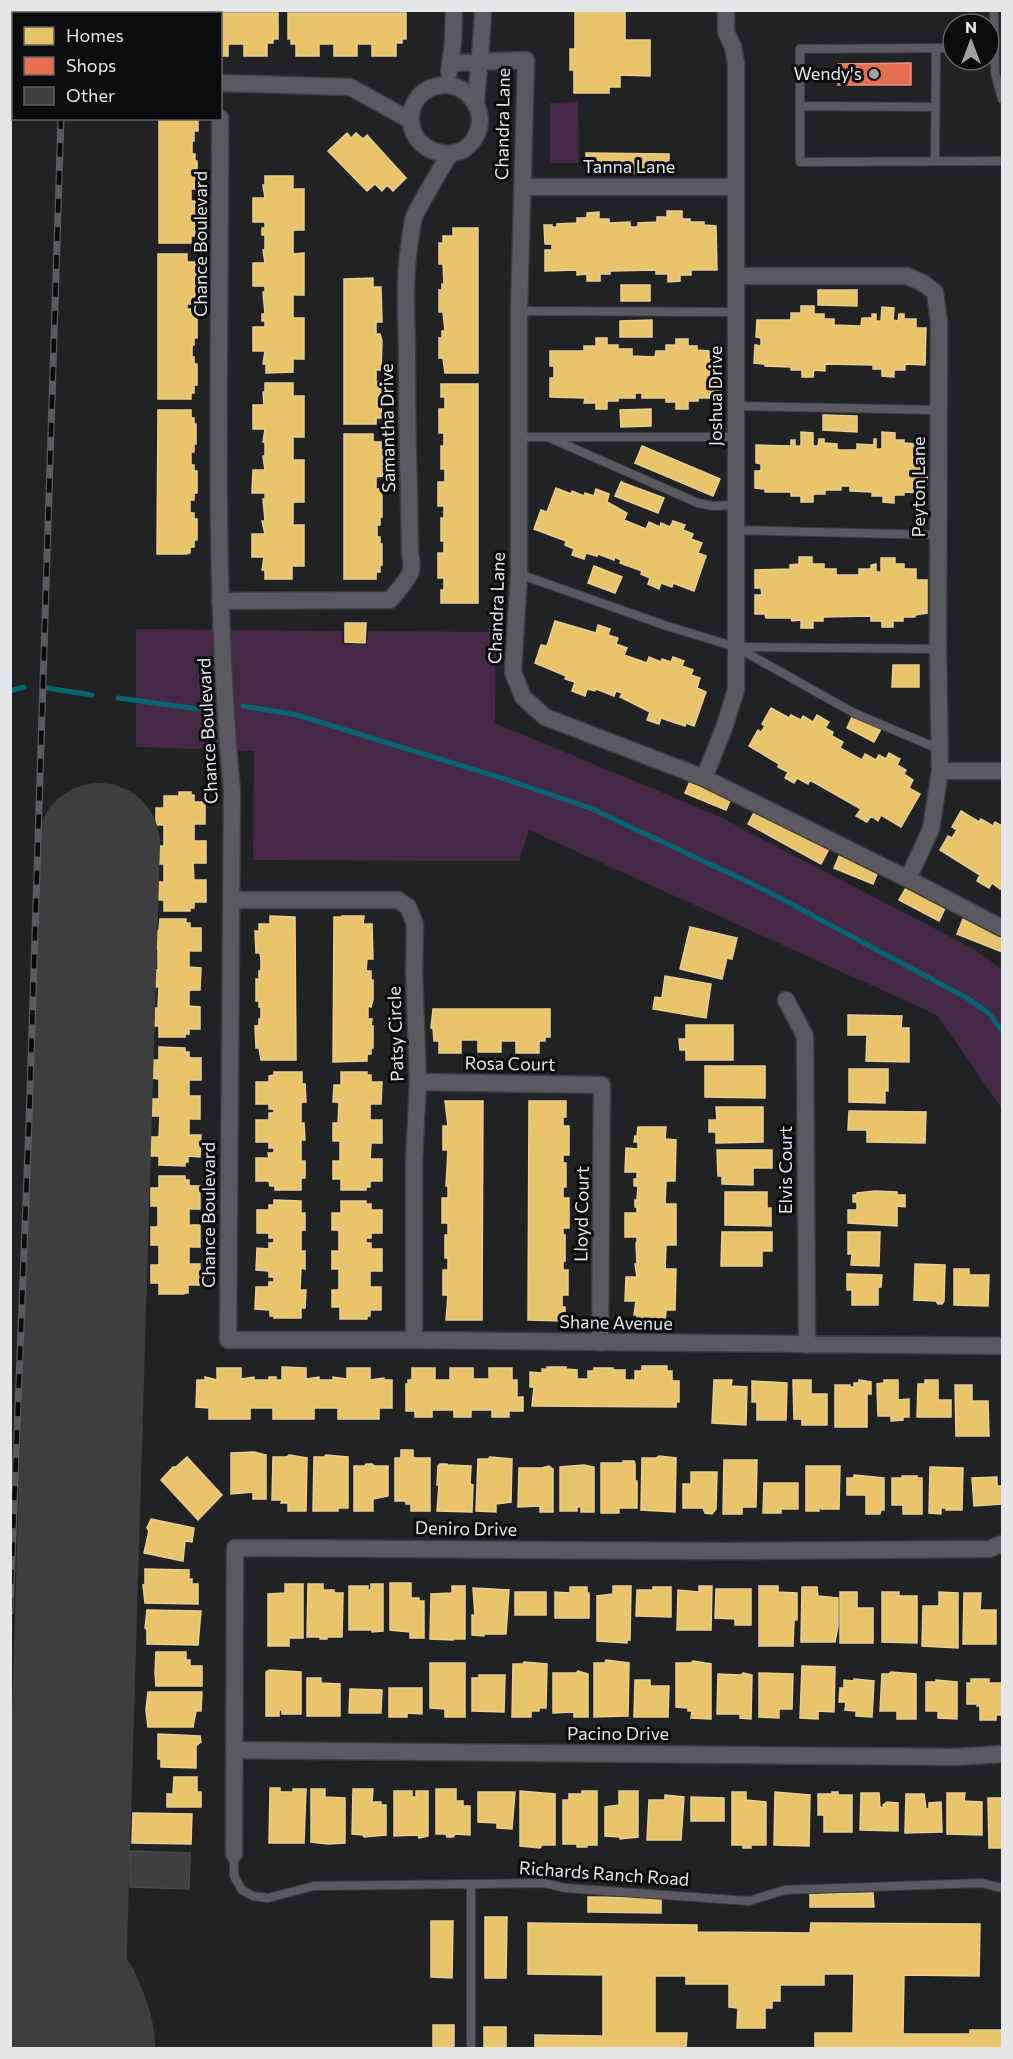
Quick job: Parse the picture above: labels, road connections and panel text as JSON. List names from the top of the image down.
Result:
{
  "streets": {
    "street": [
      "Chandra Lane",
      "Tanna Lane",
      "Chance Boulevard",
      "Joshua Drive",
      "Samantha Drive",
      "Peyton Lane",
      "Patsy Circle",
      "Rosa Court",
      "Elvis Court",
      "Lloyd Court",
      "Shane Avenue",
      "Deniro Drive",
      "Pacino Drive"
    ],
    "lane": ["Richards Ranch Road"]
  },
  "crossings": [
    ["Chandra Lane", "Tanna Lane"],
    ["Chandra Lane", "Joshua Drive"],
    ["Chandra Lane", "Samantha Drive"],
    ["Chandra Lane", "Peyton Lane"],
    ["Tanna Lane", "Joshua Drive"],
    ["Chance Boulevard", "Samantha Drive"],
    ["Chance Boulevard", "Patsy Circle"],
    ["Chance Boulevard", "Shane Avenue"],
    ["Joshua Drive", "Peyton Lane"],
    ["Patsy Circle", "Rosa Court"],
    ["Patsy Circle", "Shane Avenue"],
    ["Rosa Court", "Lloyd Court"],
    ["Elvis Court", "Shane Avenue"],
    ["Lloyd Court", "Shane Avenue"],
    ["Deniro Drive", "Pacino Drive"],
    ["Deniro Drive", "Richards Ranch Road"]
  ],
  "places": ["Wendy's"],
  "legend": ["Homes", "Shops", "Other"],
  "north": "top"
}
